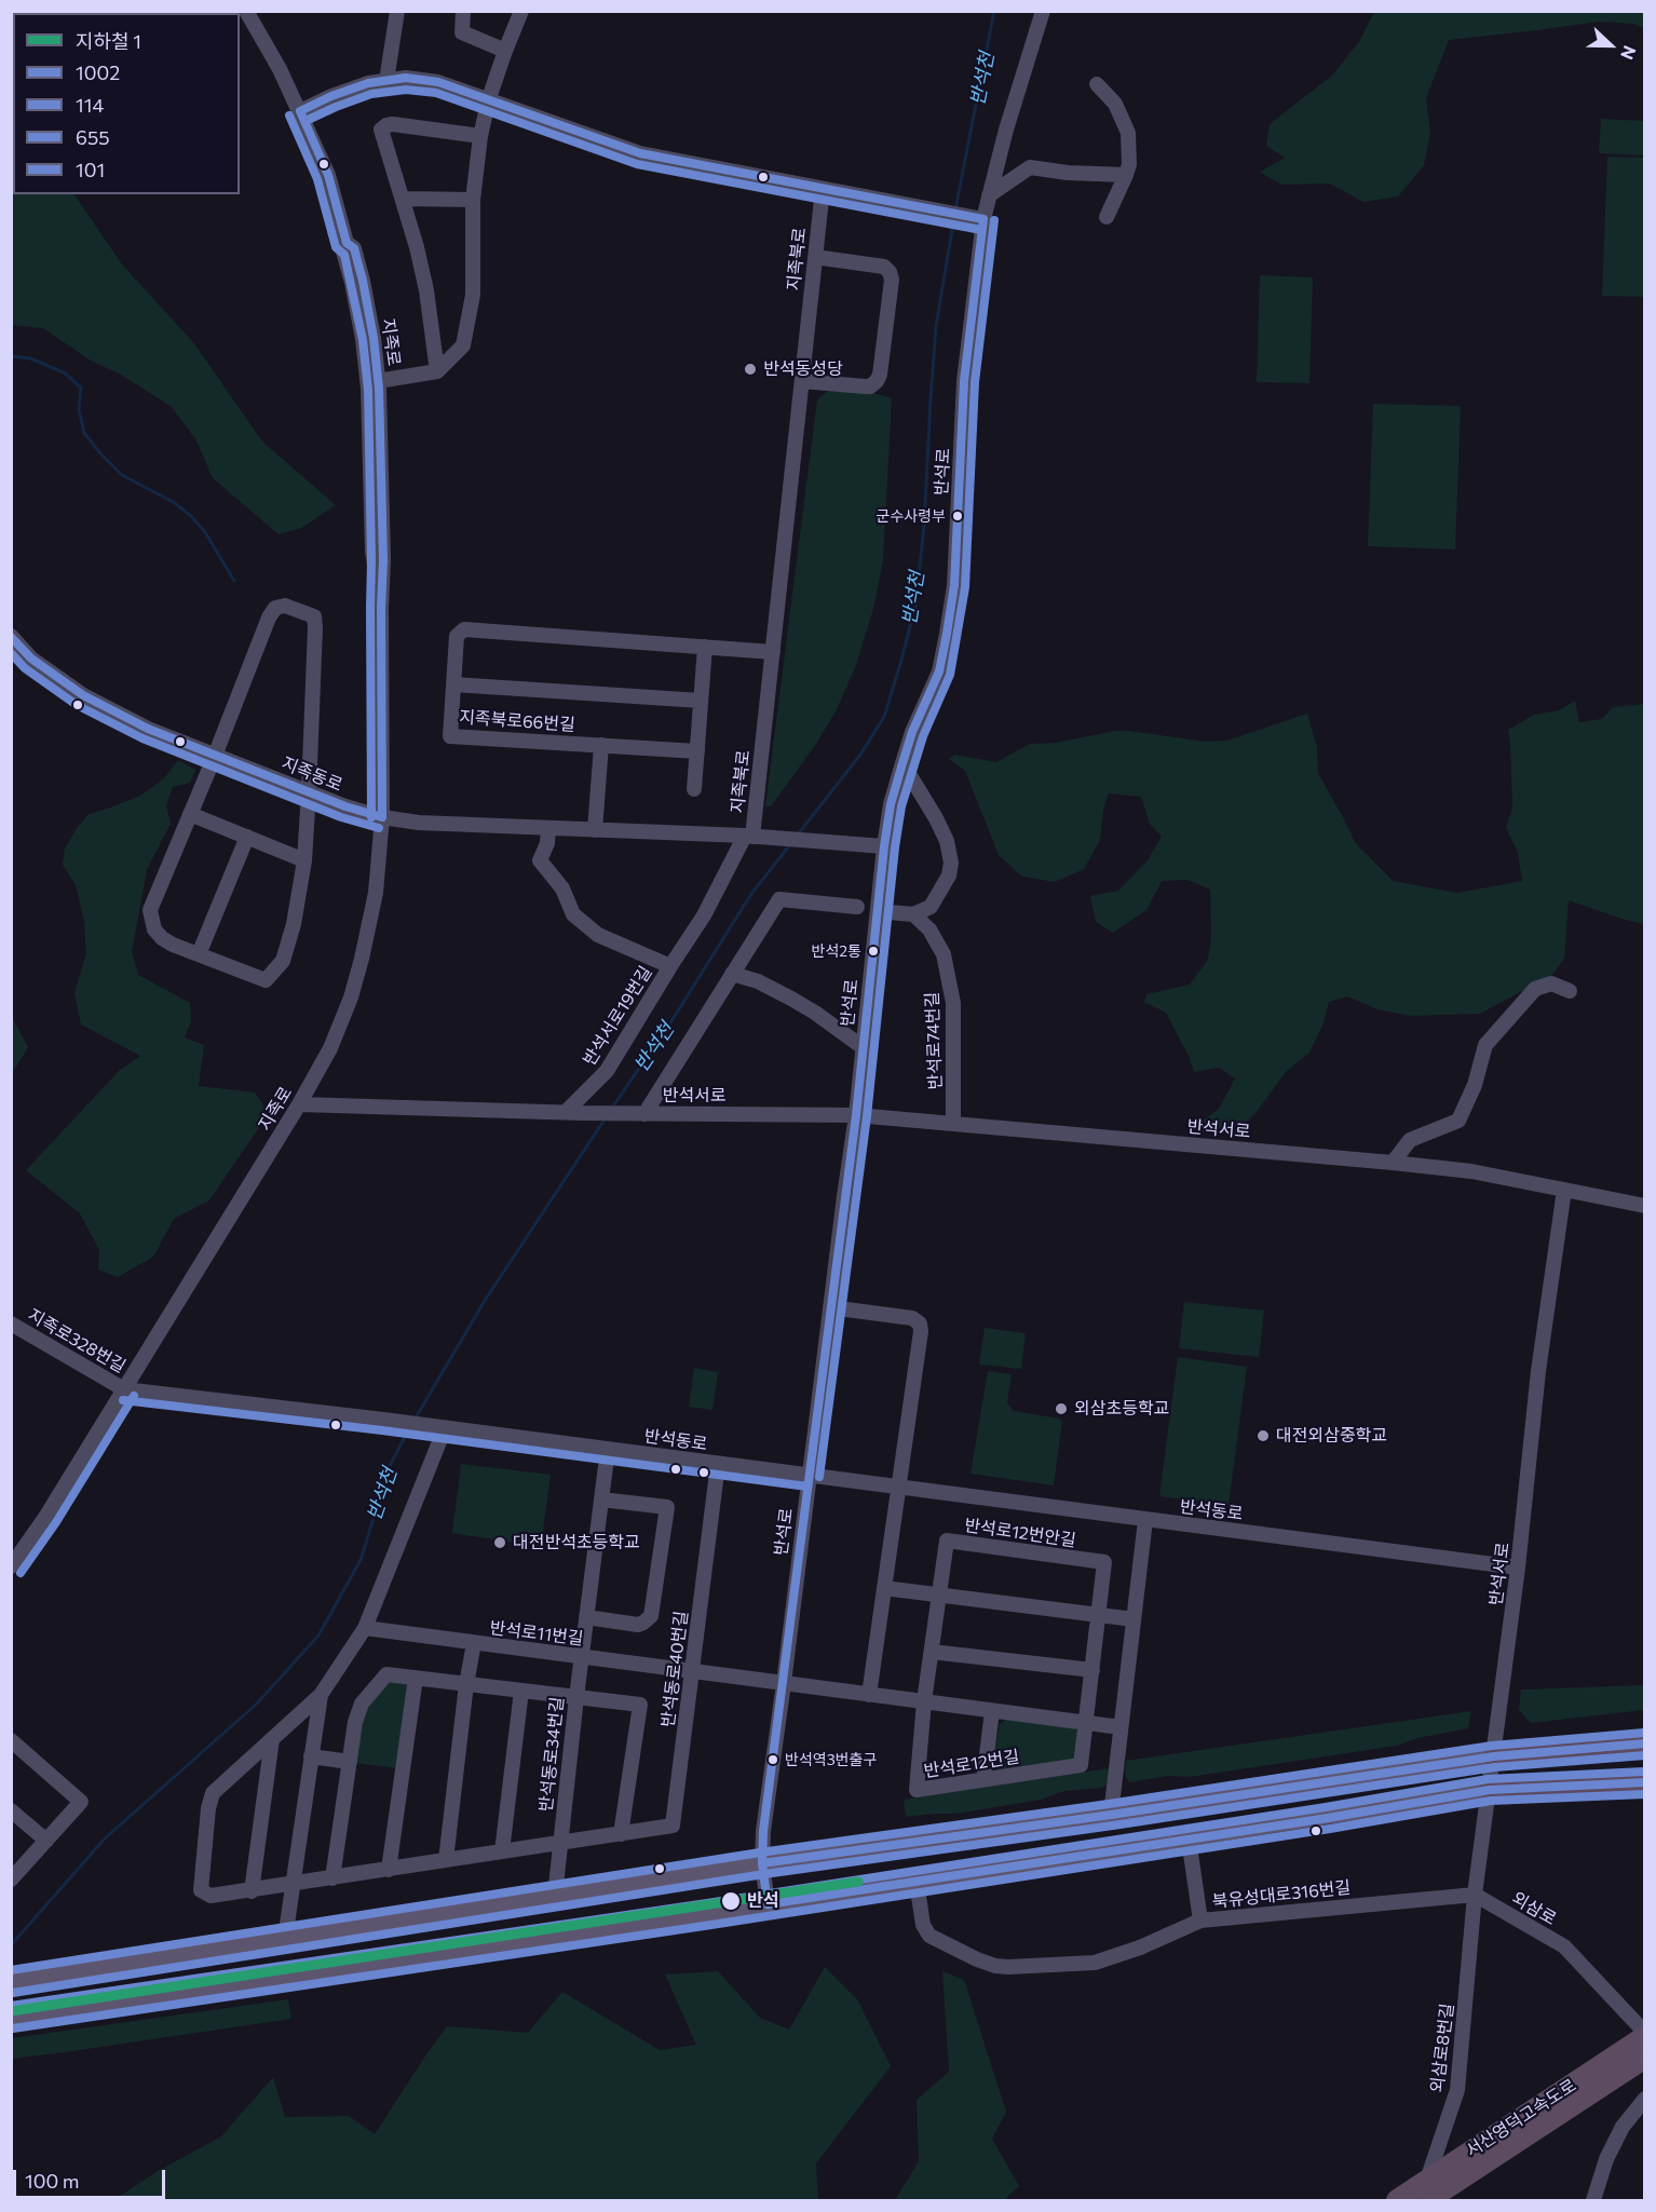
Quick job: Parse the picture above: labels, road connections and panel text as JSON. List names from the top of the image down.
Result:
{
  "streets": {
    "highway": ["서산영덕고속도로"],
    "street": [
      "지족북로",
      "지족로",
      "반석로",
      "지족북로66번길",
      "지족동로",
      "반석서로19번길",
      "반석로74번길",
      "반석서로",
      "지족로328번길",
      "반석동로",
      "반석로12번안길",
      "반석로11번길",
      "반석동로40번길",
      "반석동로34번길",
      "반석로12번길",
      "북유성대로316번길",
      "외삼로",
      "외삼로8번길"
    ]
  },
  "crossings": [
    ["지족북로", "지족북로66번길"],
    ["지족북로", "지족동로"],
    ["지족북로", "반석서로19번길"],
    ["지족로", "지족동로"],
    ["지족로", "반석서로"],
    ["지족로", "지족로328번길"],
    ["지족로", "반석동로"],
    ["반석로", "지족동로"],
    ["반석로", "반석서로"],
    ["반석로", "반석동로"],
    ["반석로", "반석로11번길"],
    ["지족동로", "반석서로19번길"],
    ["반석서로19번길", "반석서로"],
    ["반석로74번길", "반석서로"],
    ["반석서로", "반석동로"],
    ["지족로328번길", "반석동로"],
    ["반석동로", "반석동로40번길"],
    ["반석동로", "반석동로34번길"],
    ["반석로12번안길", "반석로12번길"],
    ["반석로11번길", "반석동로40번길"],
    ["반석로11번길", "반석동로34번길"],
    ["반석동로40번길", "반석동로34번길"],
    ["북유성대로316번길", "외삼로"],
    ["북유성대로316번길", "외삼로8번길"],
    ["외삼로", "외삼로8번길"],
    ["외삼로", "서산영덕고속도로"]
  ],
  "water": ["반석천"],
  "places": [
    "반석동성당",
    "군수사령부",
    "반석2통",
    "외삼초등학교",
    "대전외삼중학교",
    "대전반석초등학교",
    "반석역3번출구",
    "반석"
  ],
  "lines": [
    "transit line 1002",
    "transit line 114",
    "transit line 101",
    "transit line 655",
    "metro line 1"
  ],
  "legend": [
    "지하철 1",
    "1002",
    "114",
    "655",
    "101"
  ],
  "scale_bar": "100 m",
  "north": "right"
}
